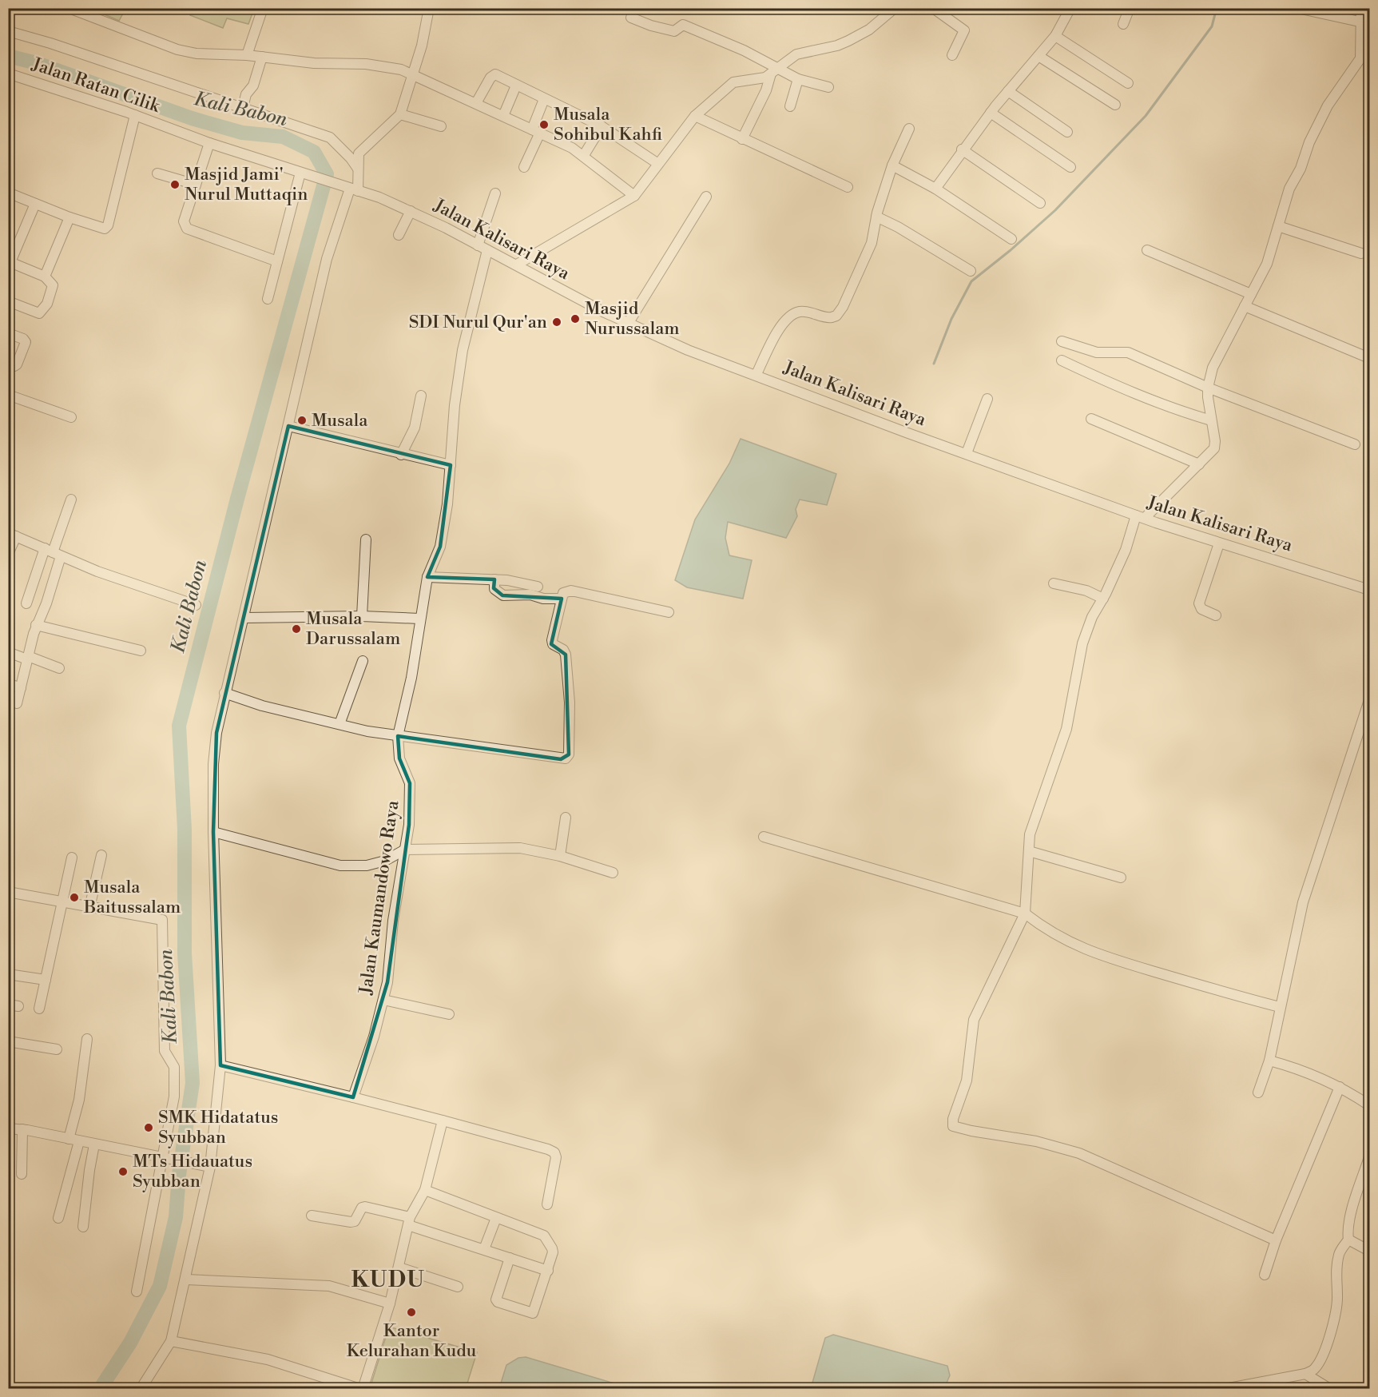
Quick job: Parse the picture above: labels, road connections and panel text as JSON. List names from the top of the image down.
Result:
{
  "streets": {
    "street": ["Jalan Ratan Cilik", "Jalan Kalisari Raya", "Jalan Kaumandowo Raya"]
  },
  "crossings": [
    ["Jalan Ratan Cilik", "Jalan Kalisari Raya"],
    ["Jalan Kalisari Raya", "Jalan Kaumandowo Raya"]
  ],
  "districts": ["KUDU"],
  "water": ["Kali Babon"],
  "places": [
    "Musala Sohibul Kahfi",
    "Masjid Jami' Nurul Muttaqin",
    "Masjid Nurussalam",
    "SDI Nurul Qur'an",
    "Musala",
    "Musala Darussalam",
    "Musala Baitussalam",
    "SMK Hidatatus Syubban",
    "MTs Hidauatus Syubban",
    "Kantor Kelurahan Kudu"
  ]
}
